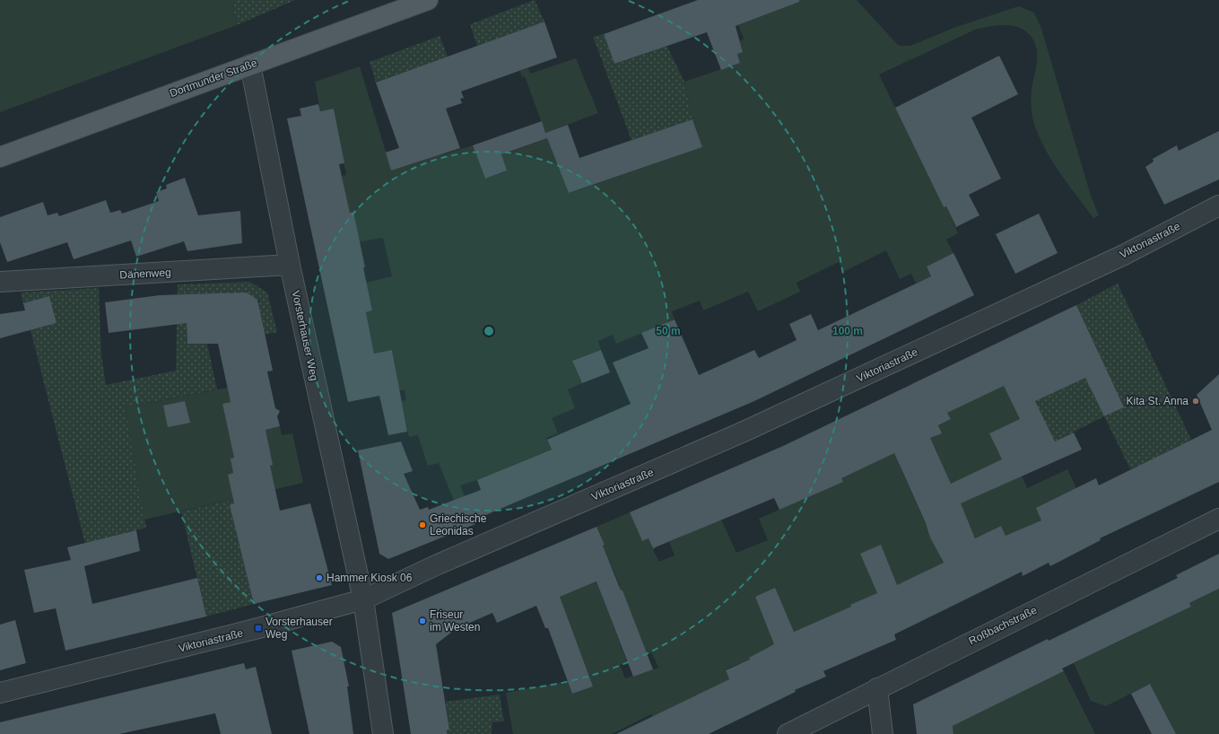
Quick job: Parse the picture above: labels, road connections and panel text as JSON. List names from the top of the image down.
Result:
{
  "streets": {
    "main road": ["Dortmunder Straße"],
    "street": [
      "Viktoriastraße",
      "Dänenweg",
      "Vorsterhauser Weg",
      "Roßbachstraße"
    ]
  },
  "crossings": [
    ["Dortmunder Straße", "Vorsterhauser Weg"],
    ["Viktoriastraße", "Vorsterhauser Weg"],
    ["Dänenweg", "Vorsterhauser Weg"]
  ],
  "places": {
    "other": [
      "Kita St. Anna",
      "Griechische Leonidas",
      "Hammer Kiosk 06",
      "Friseur im Westen"
    ],
    "transit": ["Vorsterhauser Weg"]
  },
  "rings": ["50 m", "100 m"]
}
